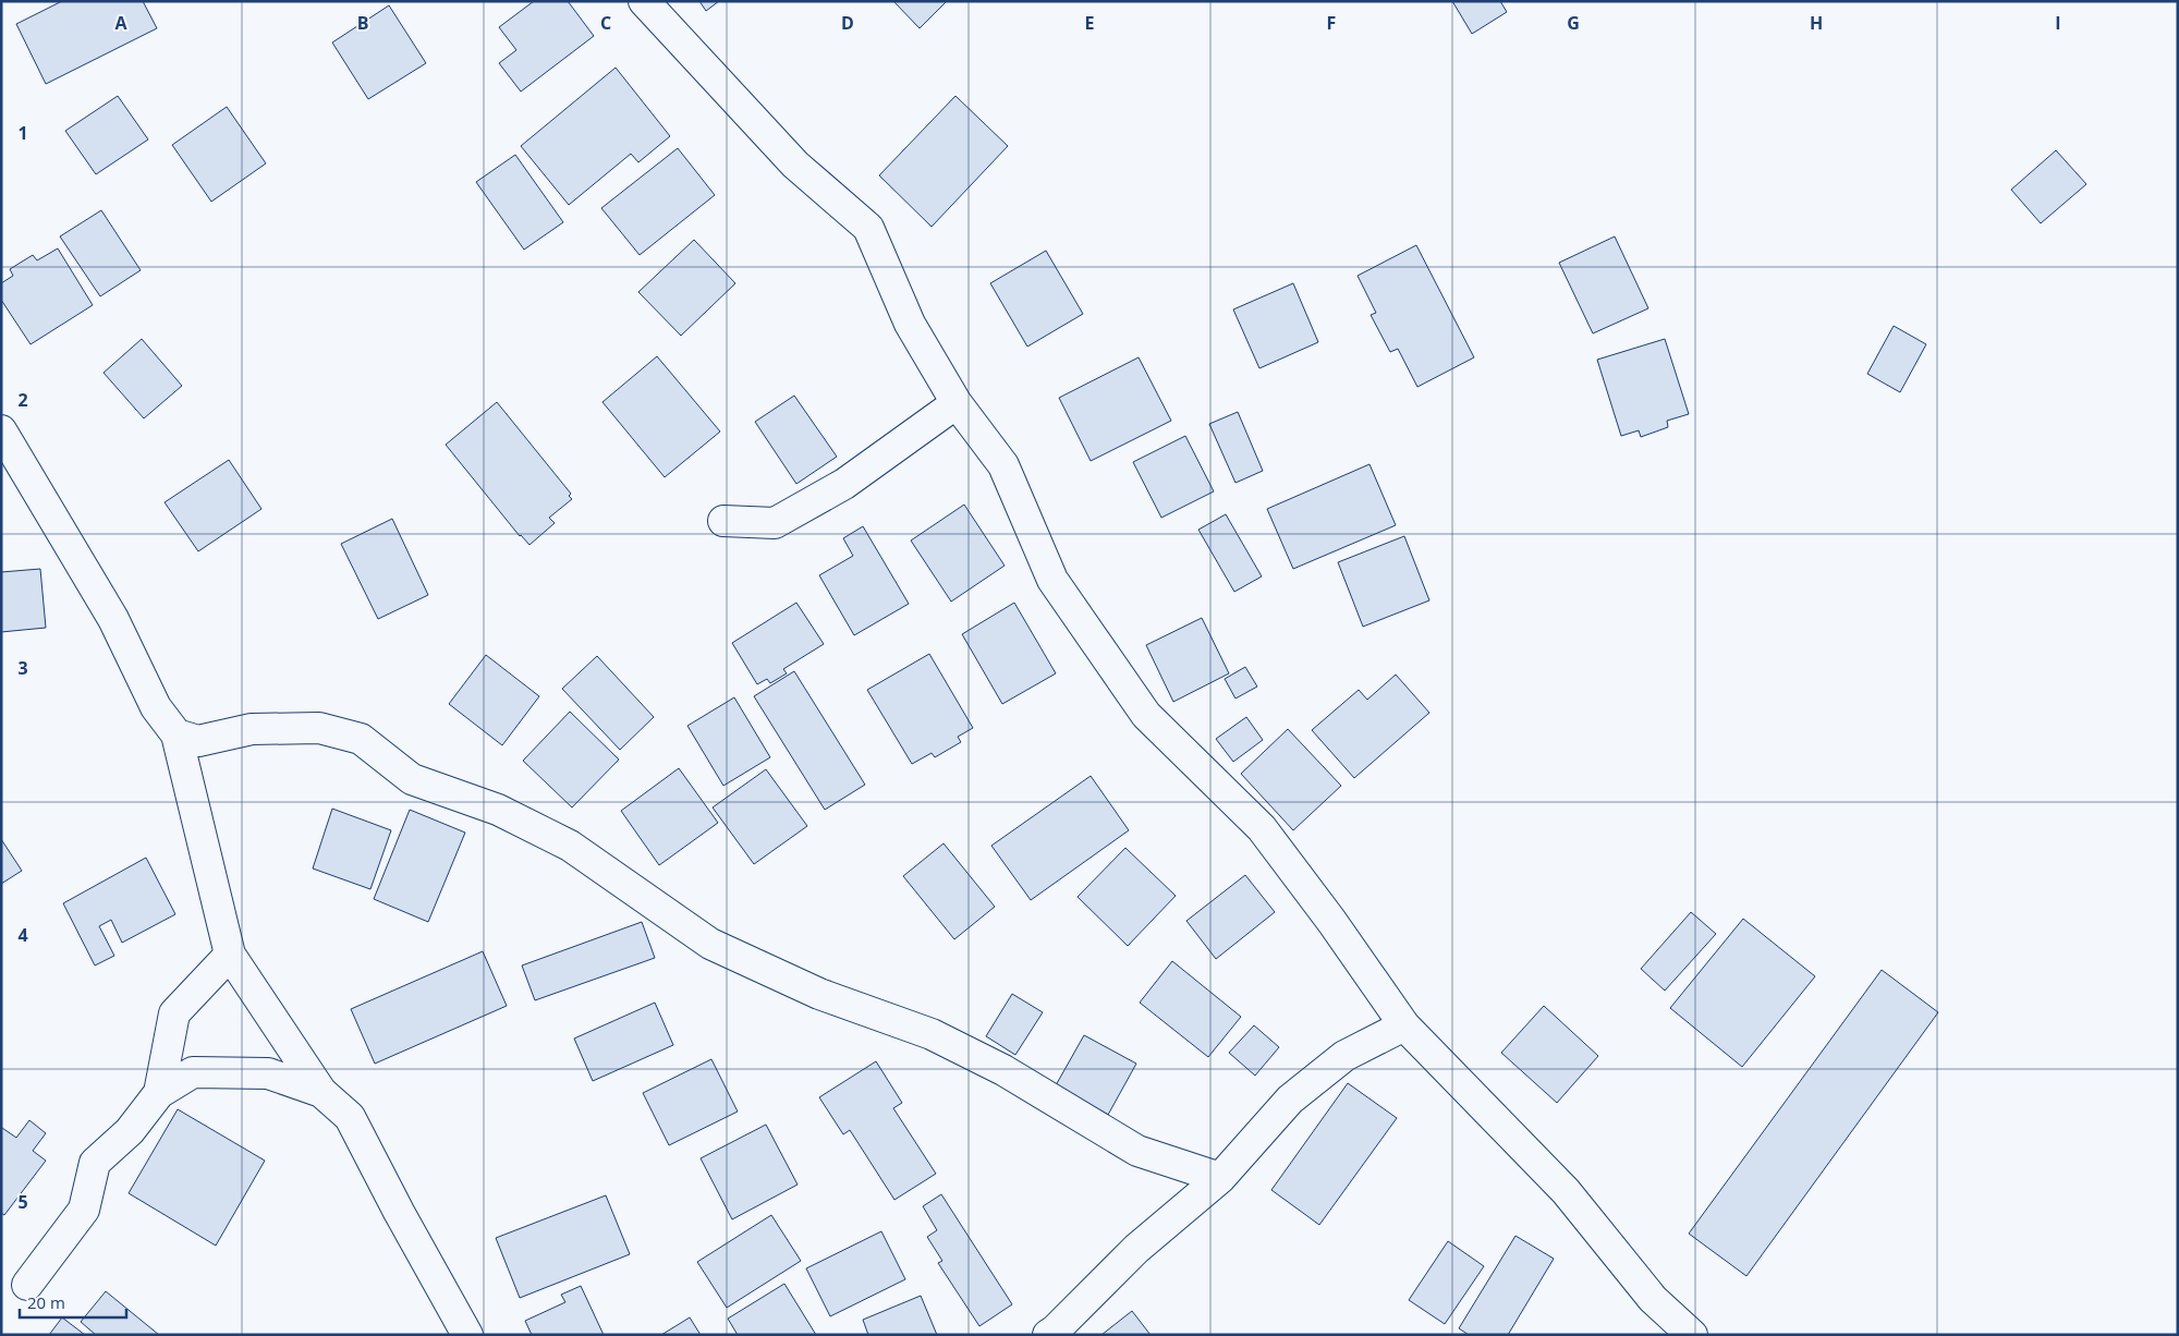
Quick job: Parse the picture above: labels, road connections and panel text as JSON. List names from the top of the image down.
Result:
{
  "scale_bar": "20 m",
  "grid": {
    "columns": [
      "A",
      "B",
      "C",
      "D",
      "E",
      "F",
      "G",
      "H",
      "I"
    ],
    "rows": [
      "1",
      "2",
      "3",
      "4",
      "5"
    ]
  }
}
